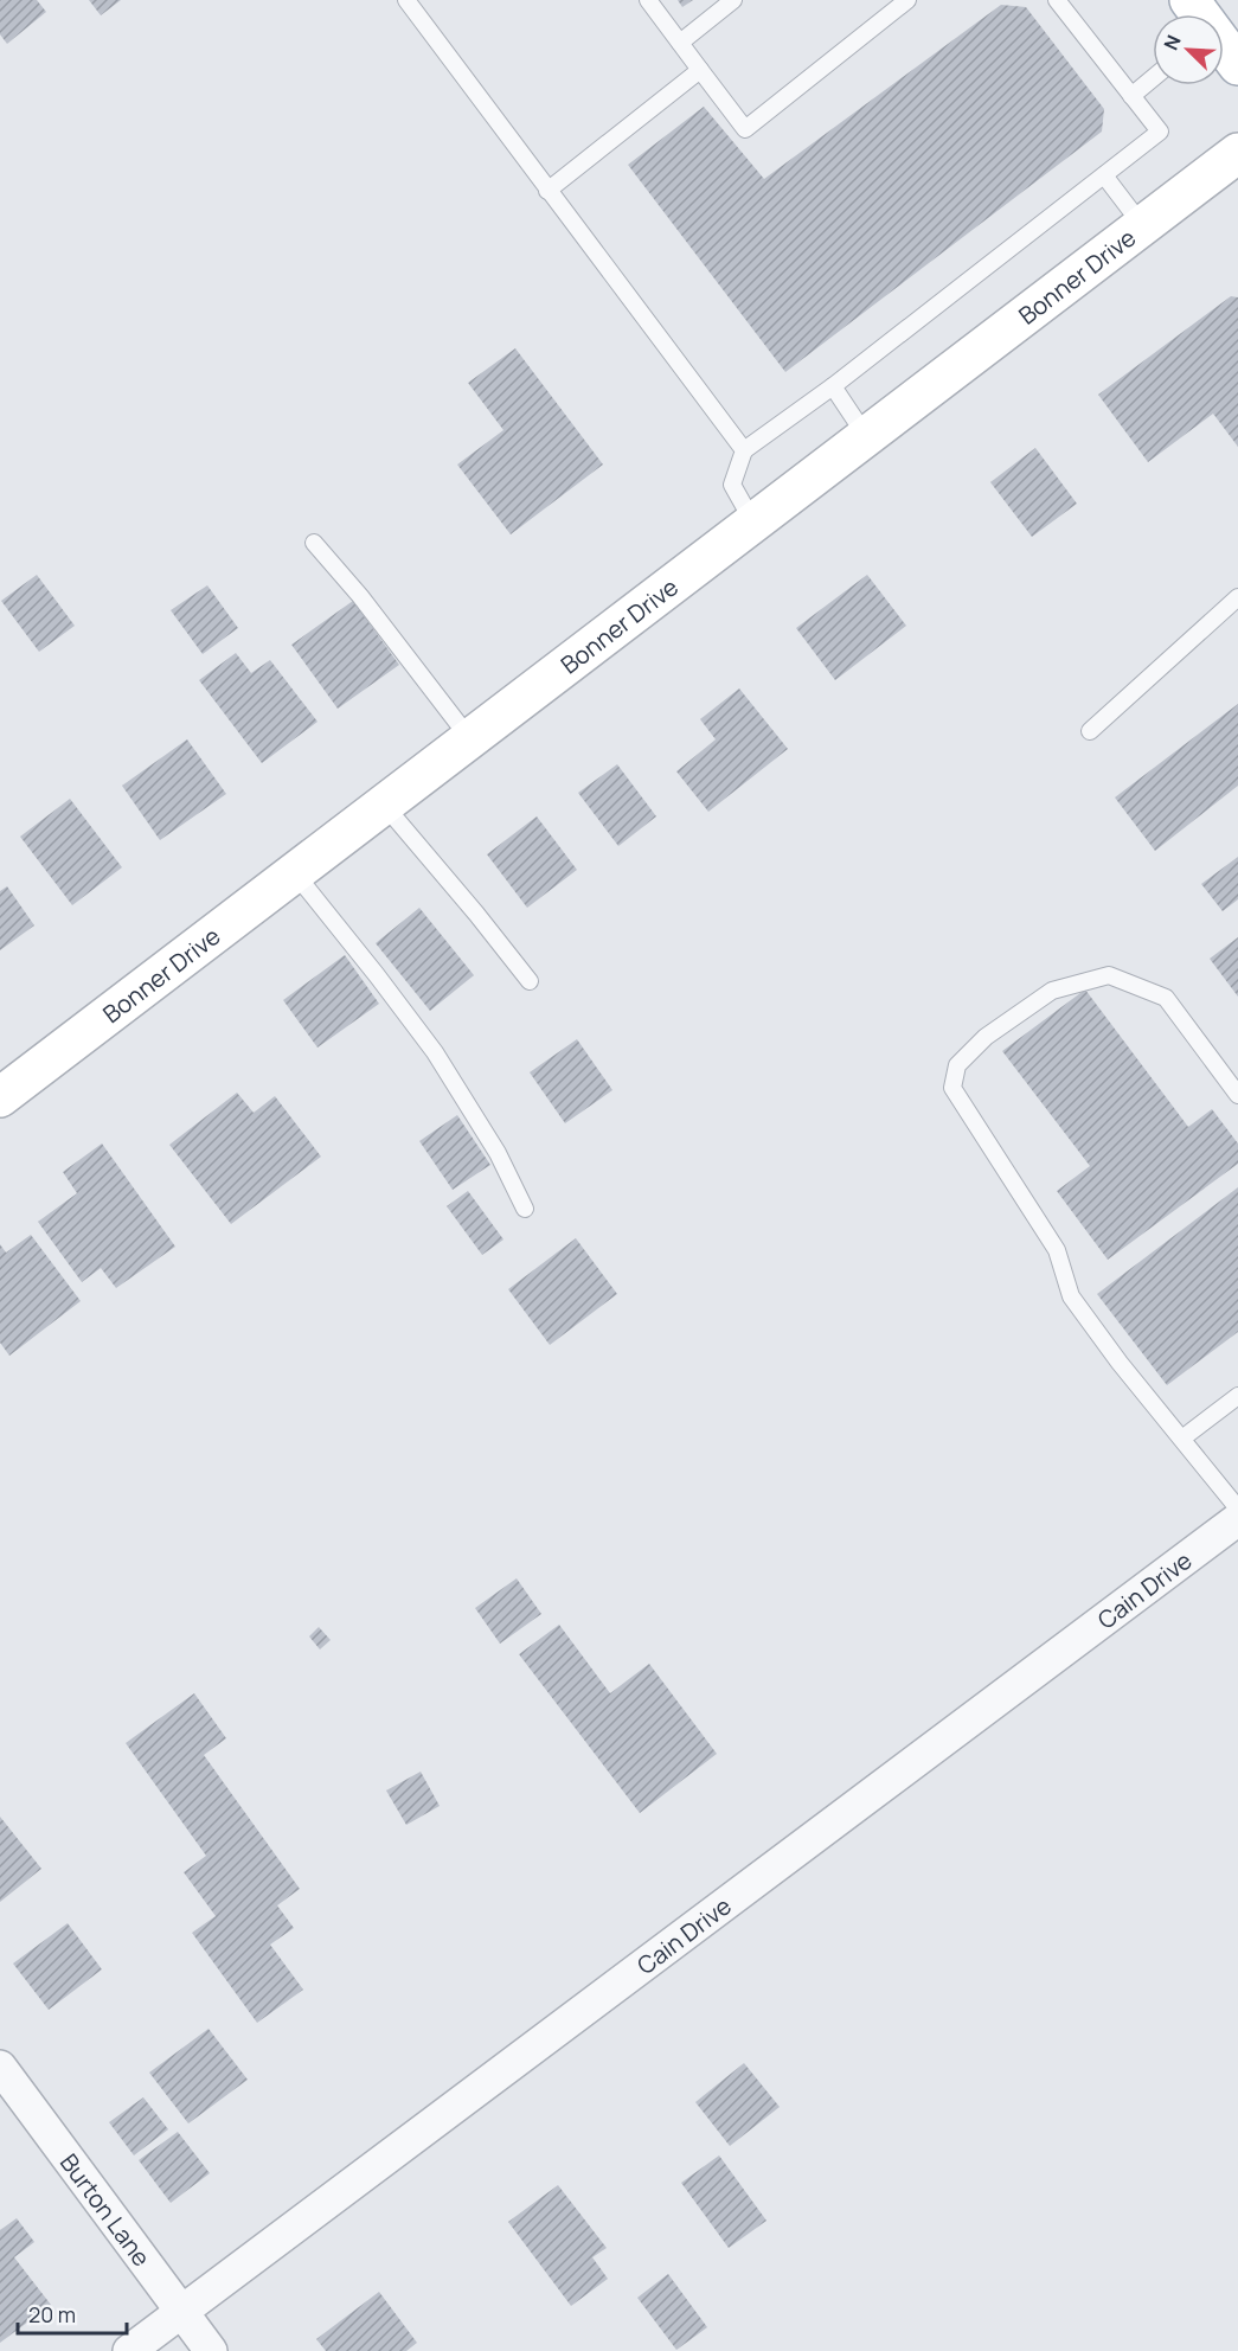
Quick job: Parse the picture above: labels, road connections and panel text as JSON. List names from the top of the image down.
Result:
{
  "streets": {
    "street": ["Bonner Drive", "Cain Drive", "Burton Lane"]
  },
  "crossings": [
    ["Cain Drive", "Burton Lane"]
  ],
  "scale_bar": "20 m",
  "north": "top left"
}
